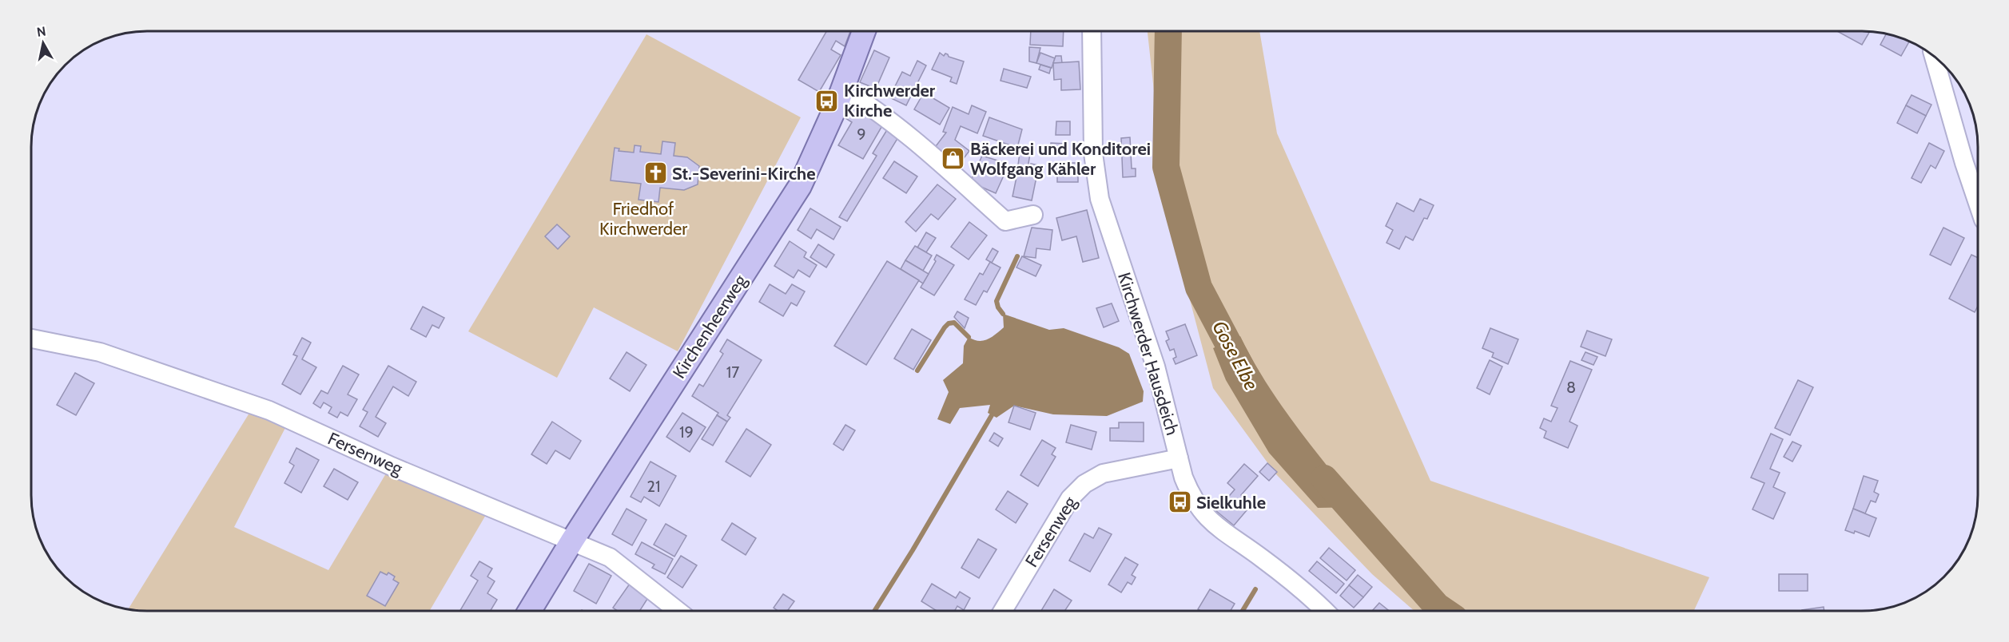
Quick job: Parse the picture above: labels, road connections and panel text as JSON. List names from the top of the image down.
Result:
{
  "streets": {
    "main road": ["Kirchenheerweg"],
    "street": ["Kirchwerder Hausdeich", "Fersenweg"]
  },
  "crossings": [
    ["Kirchenheerweg", "Fersenweg"],
    ["Kirchwerder Hausdeich", "Fersenweg"]
  ],
  "water": ["Gose Elbe"],
  "parks": ["Friedhof Kirchwerder"],
  "places": {
    "bus stop": ["Kirchwerder Kirche", "Sielkuhle"],
    "shop": ["Bäckerei und Konditorei Wolfgang Kähler"],
    "church": ["St.-Severini-Kirche"]
  },
  "house_numbers": [
    "9",
    "17",
    "8",
    "19",
    "21"
  ],
  "north": "top"
}
